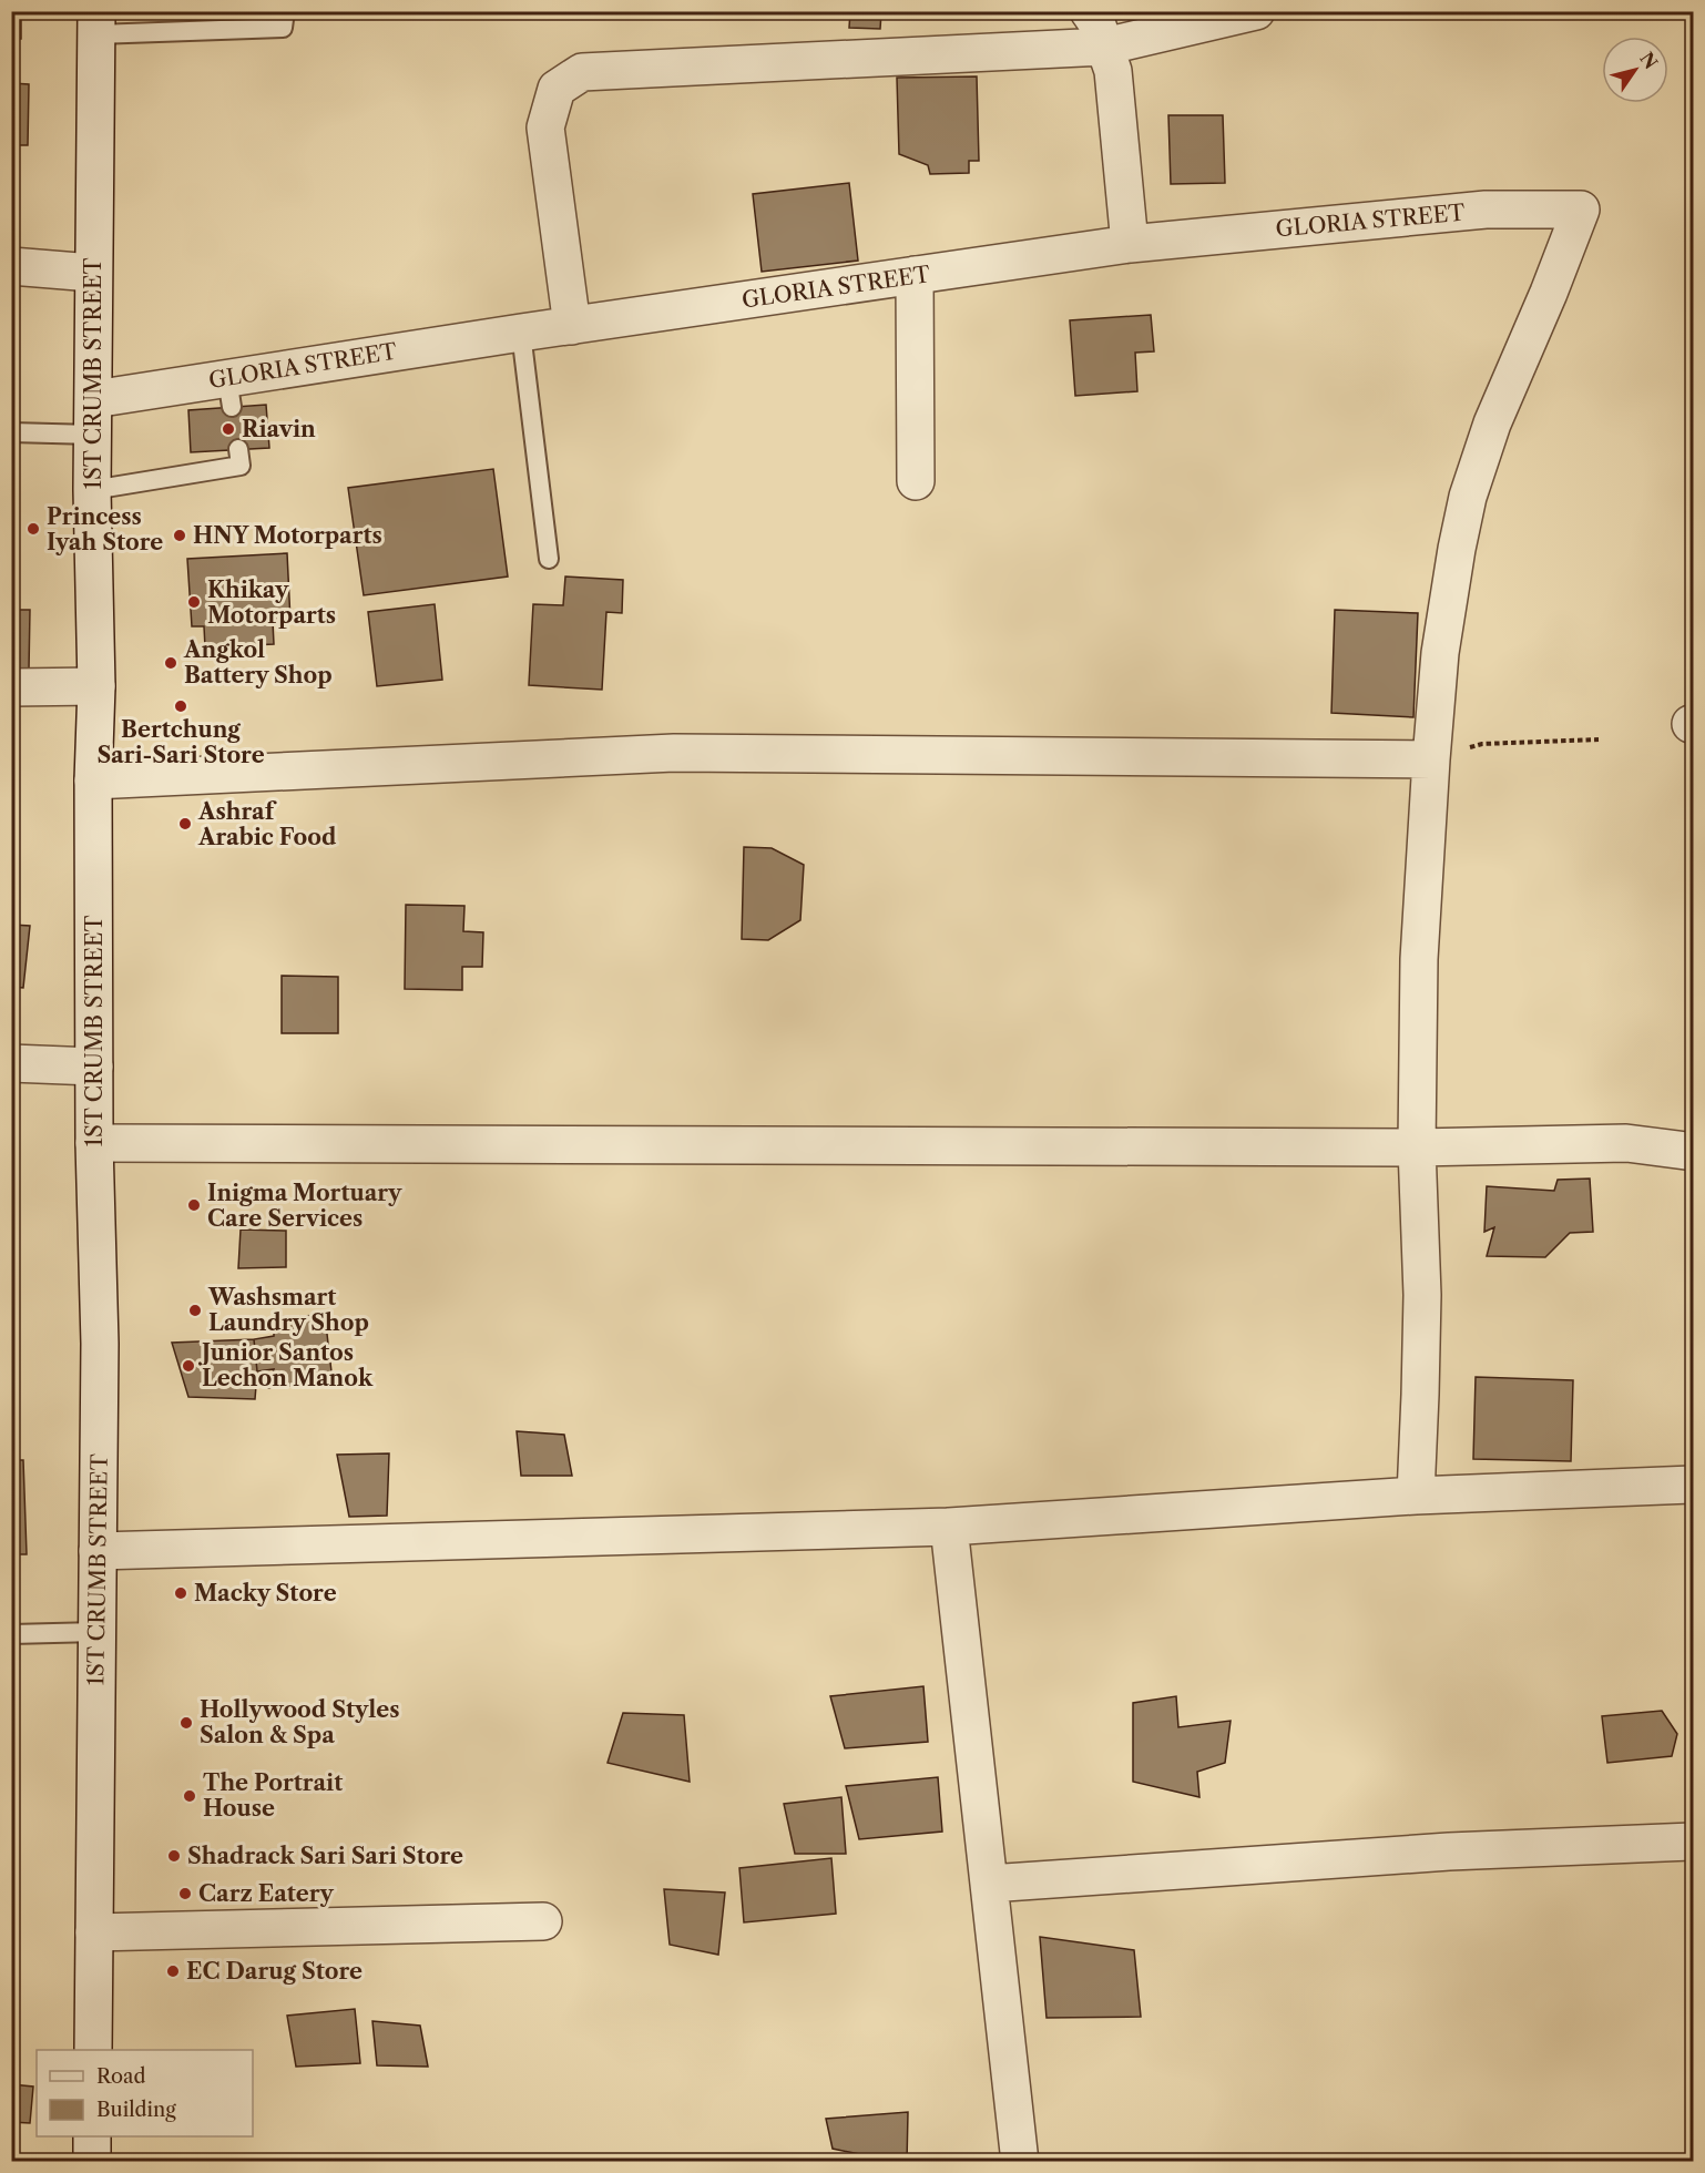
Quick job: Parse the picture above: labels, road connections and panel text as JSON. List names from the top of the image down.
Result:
{
  "streets": {
    "street": ["GLORIA STREET", "1ST CRUMB STREET"]
  },
  "crossings": [
    ["GLORIA STREET", "1ST CRUMB STREET"]
  ],
  "places": [
    "Riavin",
    "Princess Iyah Store",
    "HNY Motorparts",
    "Khikay Motorparts",
    "Angkol Battery Shop",
    "Bertchung Sari-Sari Store",
    "Ashraf Arabic Food",
    "Inigma Mortuary Care Services",
    "Washsmart Laundry Shop",
    "Junior Santos Lechon Manok",
    "Macky Store",
    "Hollywood Styles Salon & Spa",
    "The Portrait House",
    "Shadrack Sari Sari Store",
    "Carz Eatery",
    "EC Darug Store"
  ],
  "legend": ["Road", "Building"],
  "north": "top right"
}
